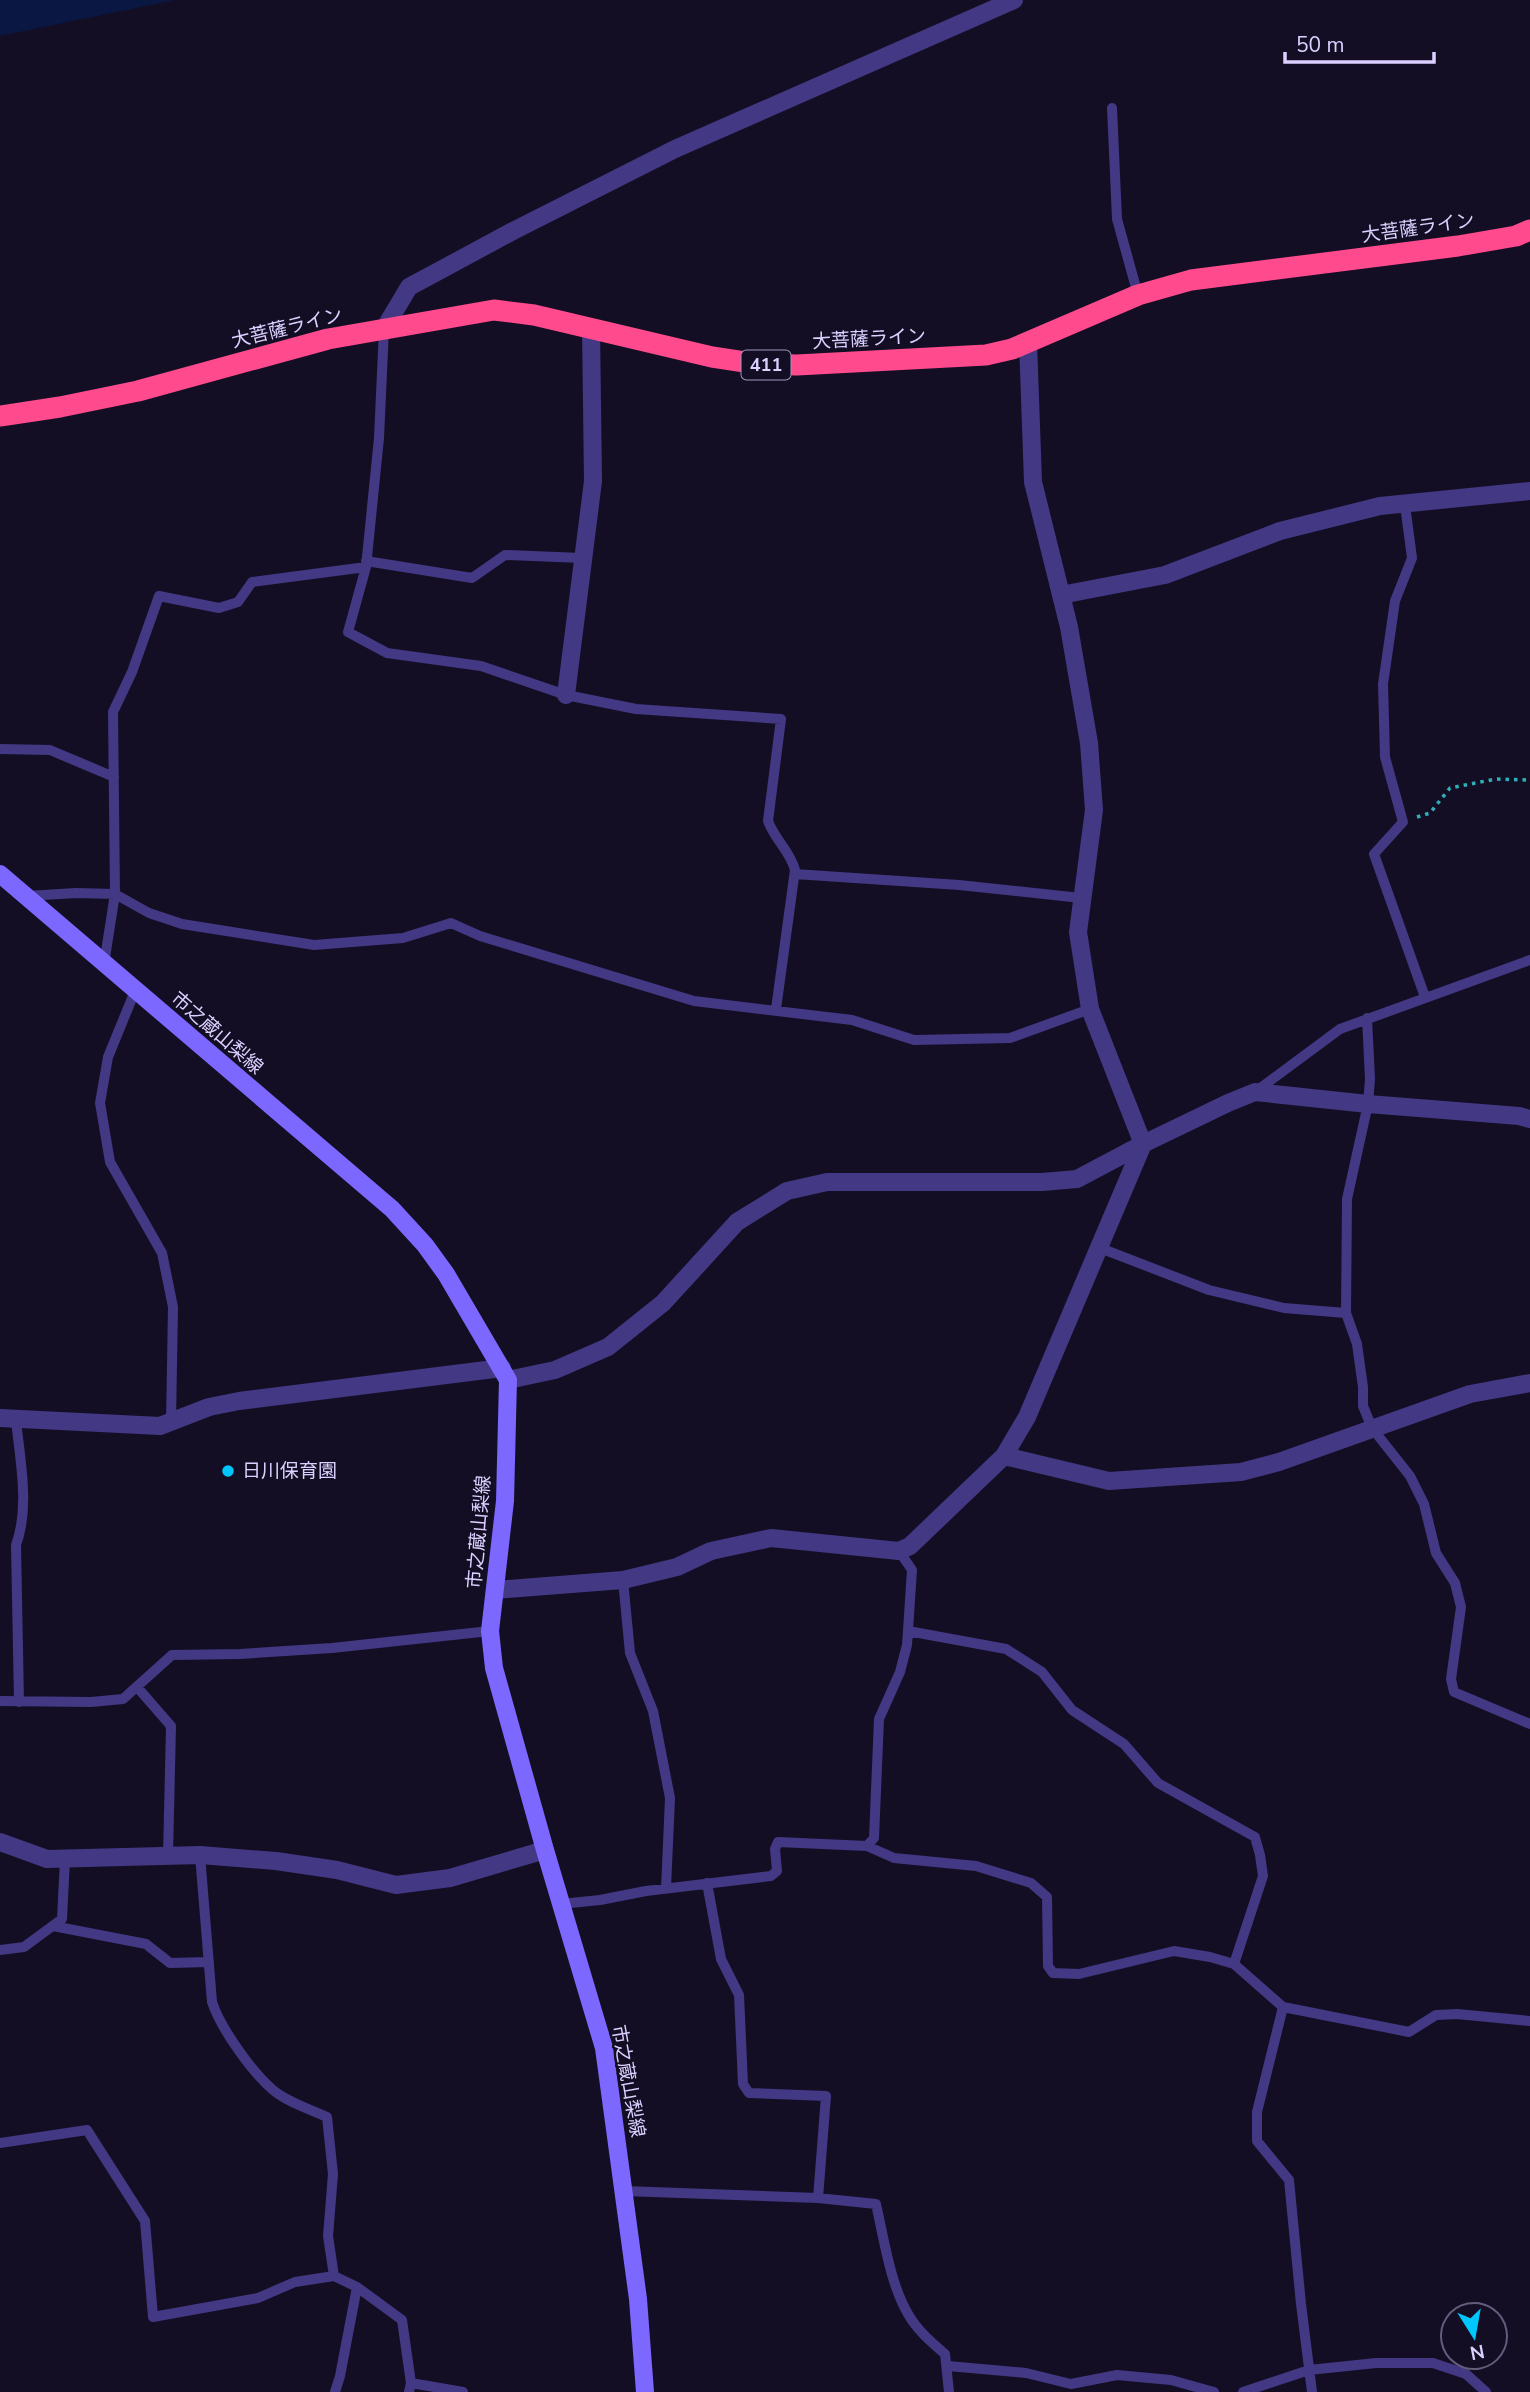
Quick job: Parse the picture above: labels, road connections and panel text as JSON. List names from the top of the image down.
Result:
{
  "streets": {
    "highway": ["大菩薩ライン", "411"],
    "main road": ["市之蔵山梨線"]
  },
  "places": ["日川保育園"],
  "scale_bar": "50 m",
  "north": "bottom"
}
